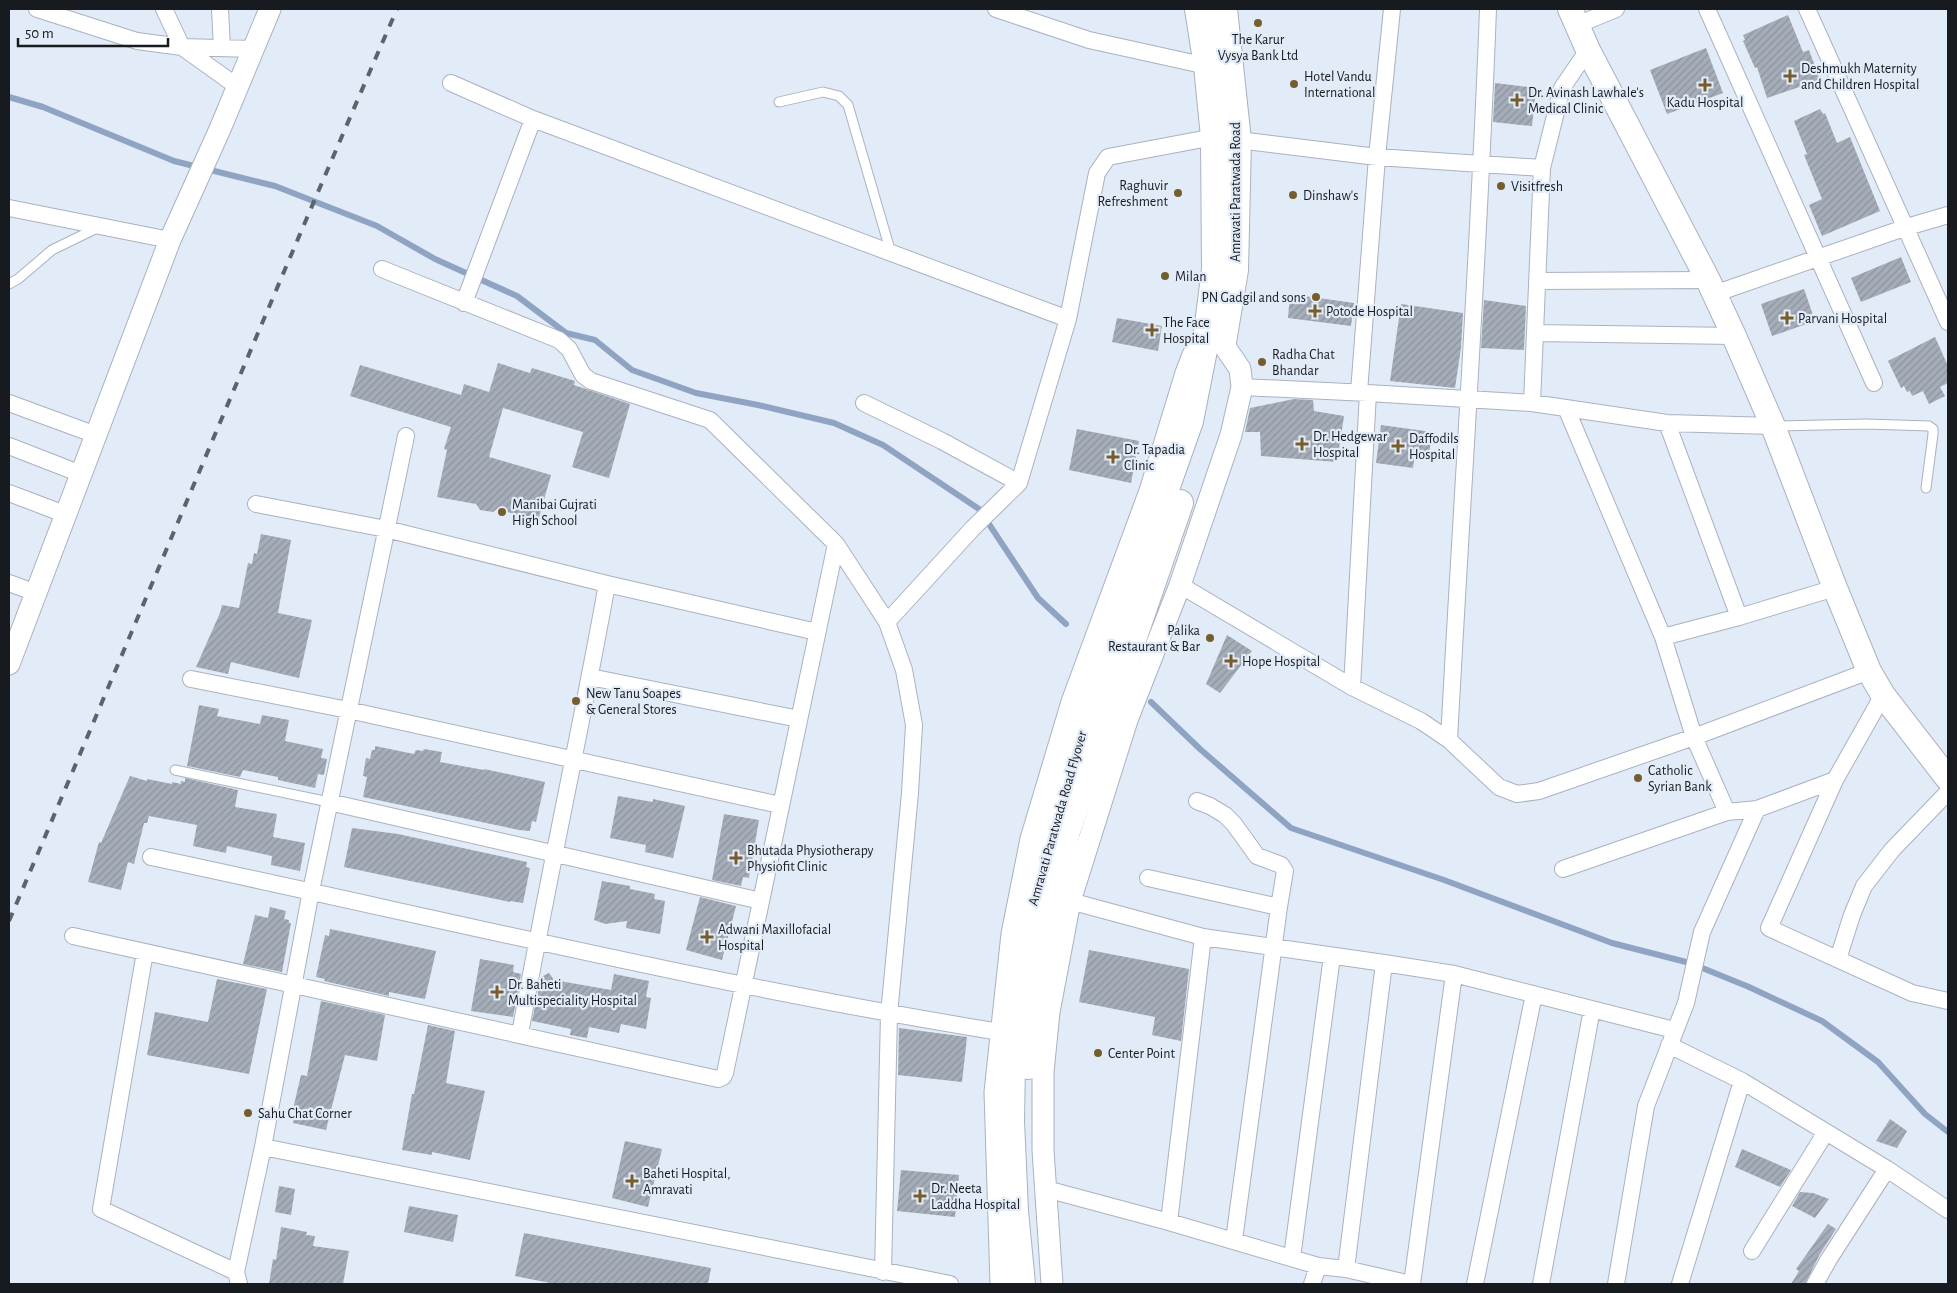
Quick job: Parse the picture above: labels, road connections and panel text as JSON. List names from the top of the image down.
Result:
{
  "streets": {
    "main road": ["Amravati Paratwada Road", "Amravati Paratwada Road Flyover"]
  },
  "crossings": [
    ["Amravati Paratwada Road", "Amravati Paratwada Road Flyover"]
  ],
  "places": {
    "other": [
      "The Karur Vysya Bank Ltd",
      "Hotel Vandu International",
      "Visitfresh",
      "Raghuvir Refreshment",
      "Dinshaw's",
      "Milan",
      "PN Gadgil and sons",
      "Radha Chat Bhandar",
      "Manibai Gujrati High School",
      "Palika Restaurant & Bar",
      "New Tanu Soapes & General Stores",
      "Catholic Syrian Bank",
      "Center Point",
      "Sahu Chat Corner"
    ],
    "health": [
      "Deshmukh Maternity and Children Hospital",
      "Kadu Hospital",
      "Dr. Avinash Lawhale's Medical Clinic",
      "Potode Hospital",
      "Parvani Hospital",
      "The Face Hospital",
      "Dr. Hedgewar Hospital",
      "Daffodils Hospital",
      "Dr. Tapadia Clinic",
      "Hope Hospital",
      "Bhutada Physiotherapy Physiofit Clinic",
      "Adwani Maxillofacial Hospital",
      "Dr. Baheti Multispeciality Hospital",
      "Baheti Hospital, Amravati",
      "Dr. Neeta Laddha Hospital"
    ]
  },
  "scale_bar": "50 m"
}
